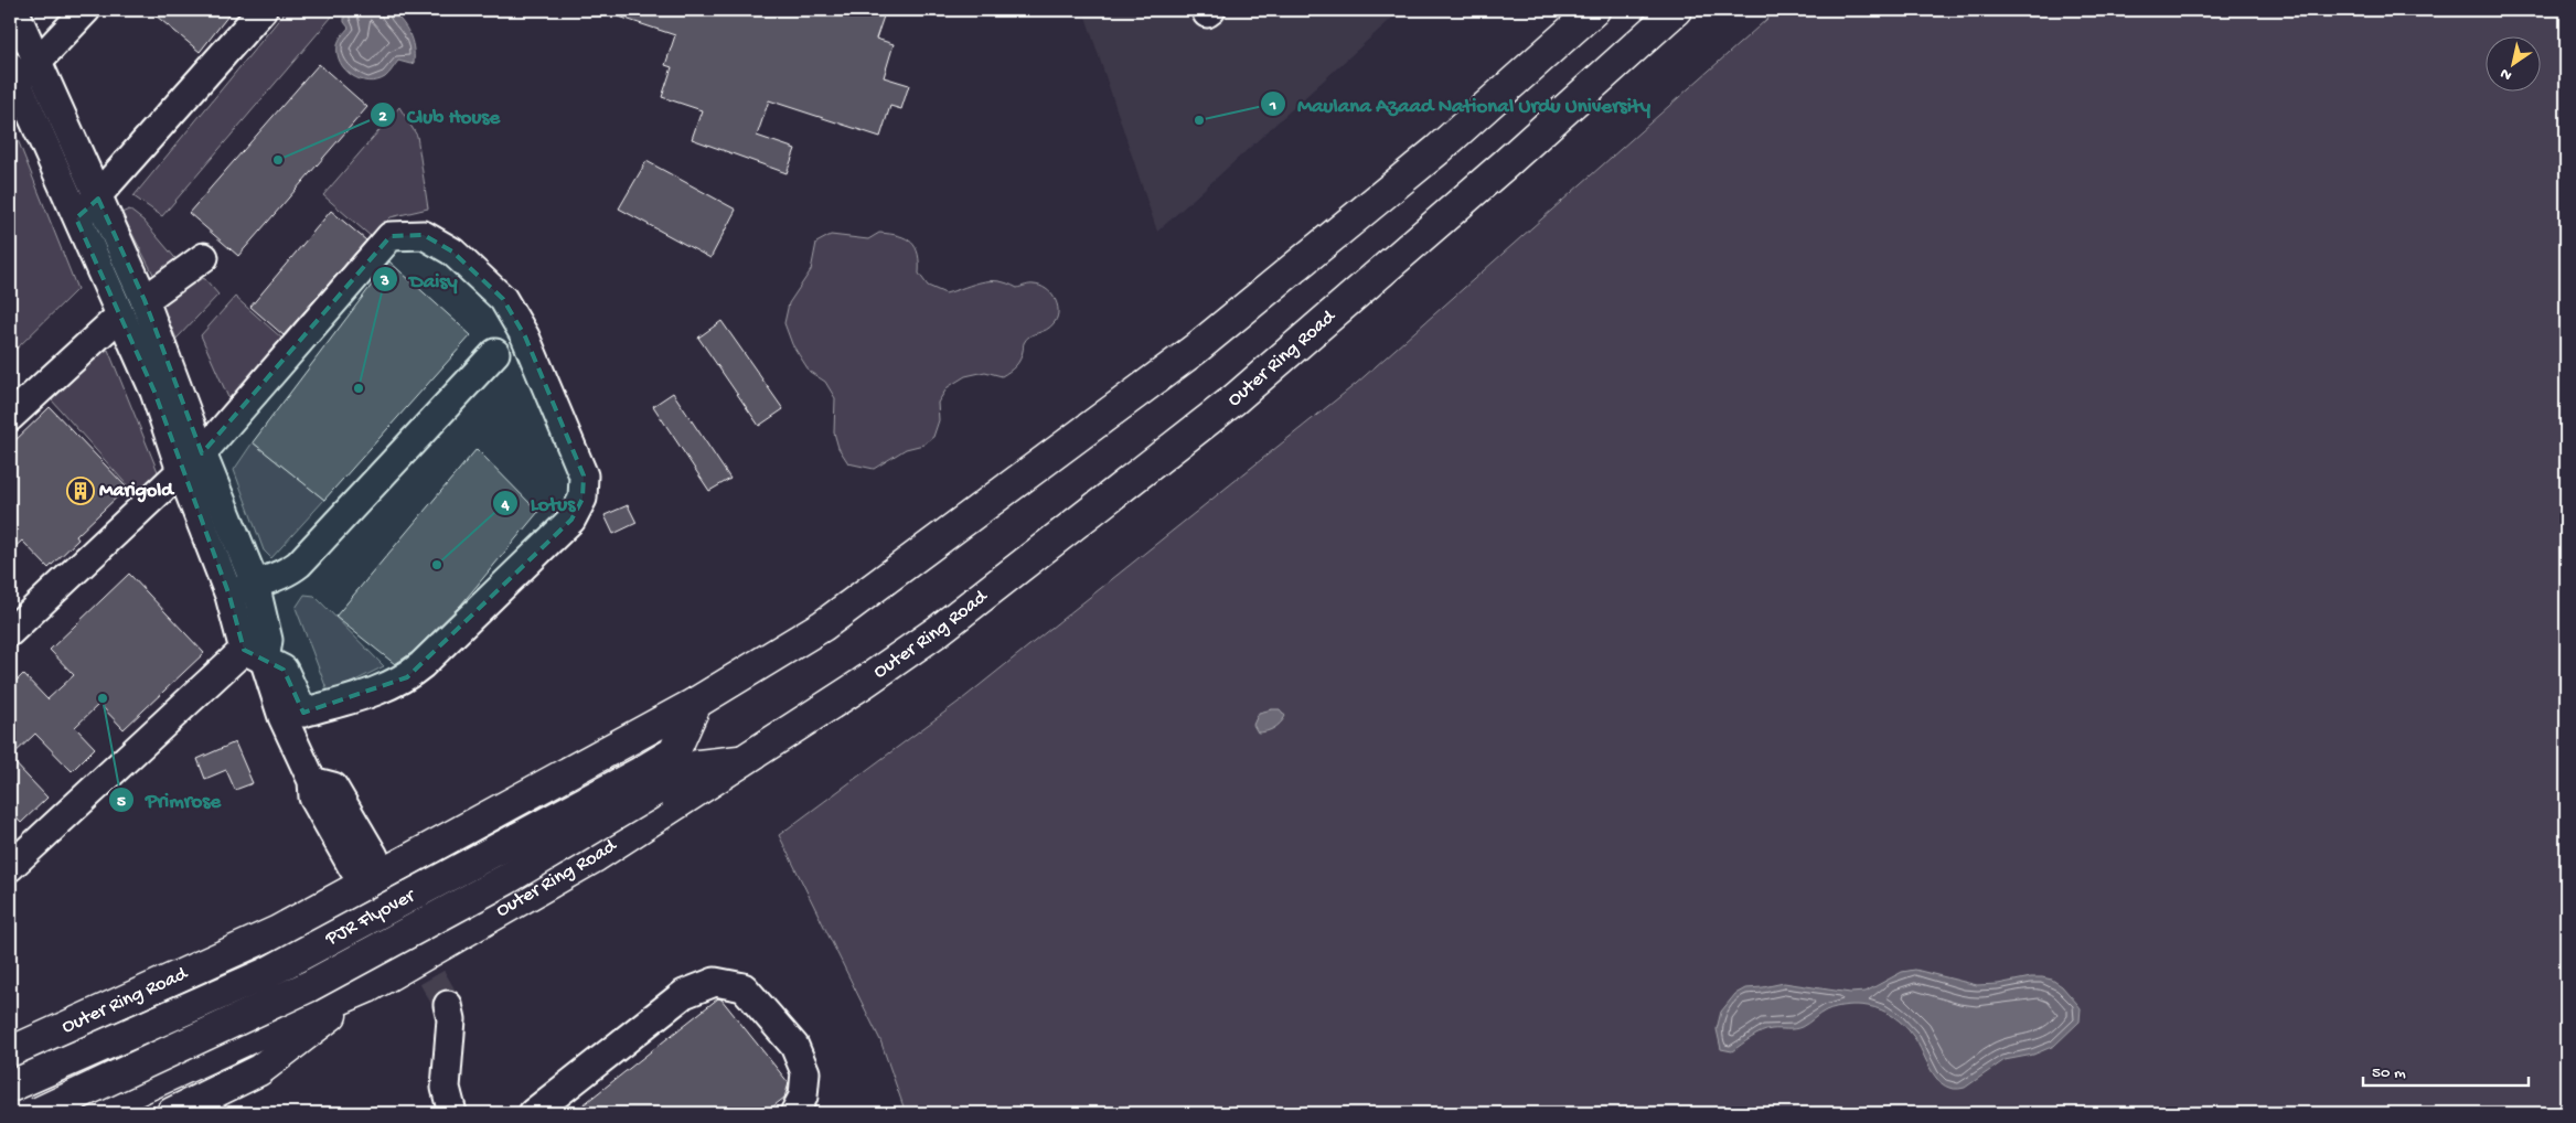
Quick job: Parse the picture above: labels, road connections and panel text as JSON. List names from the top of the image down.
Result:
{
  "streets": {
    "highway": ["Outer Ring Road", "PJR Flyover"]
  },
  "crossings": [
    ["Outer Ring Road", "PJR Flyover"]
  ],
  "places": {
    "other": [
      "Maulana Azaad National Urdu University",
      "Club House",
      "Daisy",
      "Lotus",
      "Primrose"
    ],
    "building": ["Marigold"]
  },
  "scale_bar": "50 m",
  "north": "bottom left"
}
